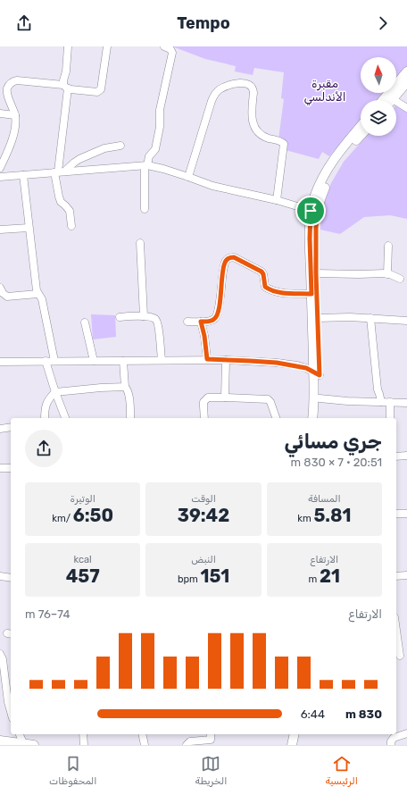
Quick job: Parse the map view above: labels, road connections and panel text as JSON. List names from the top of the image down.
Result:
{
  "parks": ["مقبرة الأندلسي"],
  "north": "top",
  "page": {
    "header": "Tempo",
    "heading": ["جري مسائي", "20:51 · 7 × 830 m"],
    "stats": [
      ["المسافة", "5.81 km"],
      ["الوقت", "39:42"],
      ["الوتيرة", "6:50 /km"],
      ["الارتفاع", "21 m"],
      ["النبض", "151 bpm"],
      ["kcal", "457"]
    ],
    "chart": ["الارتفاع", "74–76 m"],
    "list": [
      {
        "name": "830 m",
        "note": "6:44"
      }
    ],
    "tabs": ["الرئيسية", "الخريطة", "المحفوظات"]
  }
}
